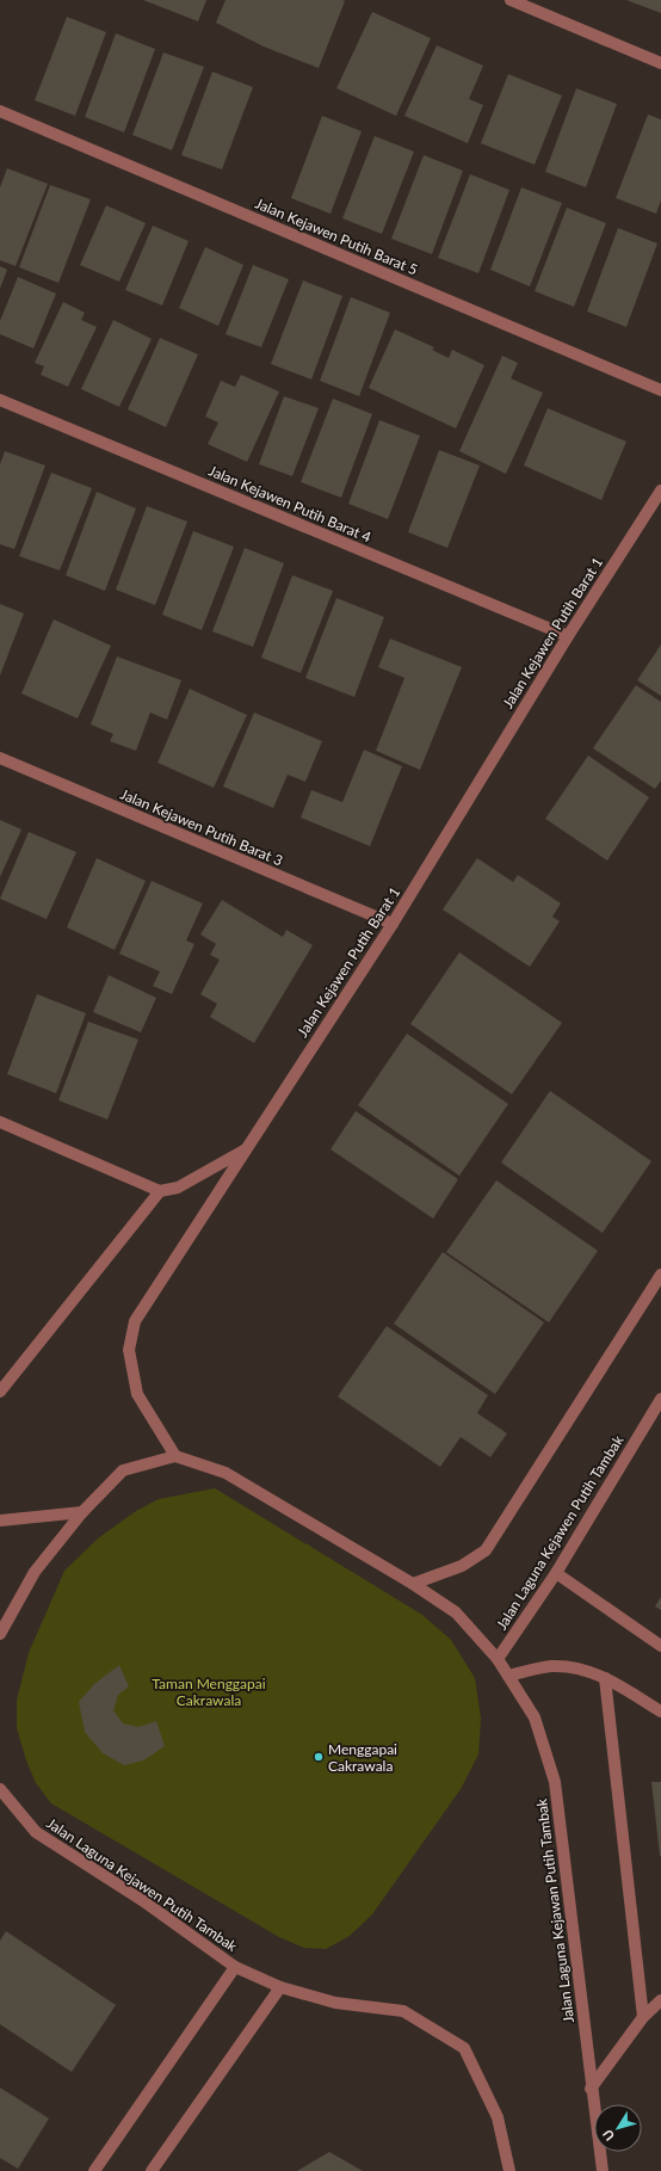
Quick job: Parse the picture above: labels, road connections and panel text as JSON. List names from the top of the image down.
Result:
{
  "streets": {
    "street": [
      "Jalan Kejawen Putih Barat 5",
      "Jalan Kejawen Putih Barat 4",
      "Jalan Kejawen Putih Barat 1",
      "Jalan Kejawen Putih Barat 3",
      "Jalan Laguna Kejawen Putih Tambak",
      "Jalan Laguna Kejawan Putih Tambak"
    ]
  },
  "crossings": [
    ["Jalan Kejawen Putih Barat 4", "Jalan Kejawen Putih Barat 1"],
    ["Jalan Kejawen Putih Barat 1", "Jalan Kejawen Putih Barat 3"],
    ["Jalan Kejawen Putih Barat 1", "Jalan Laguna Kejawen Putih Tambak"],
    ["Jalan Laguna Kejawen Putih Tambak", "Jalan Laguna Kejawan Putih Tambak"]
  ],
  "parks": ["Taman Menggapai Cakrawala"],
  "places": ["Menggapai Cakrawala"],
  "north": "bottom left"
}
